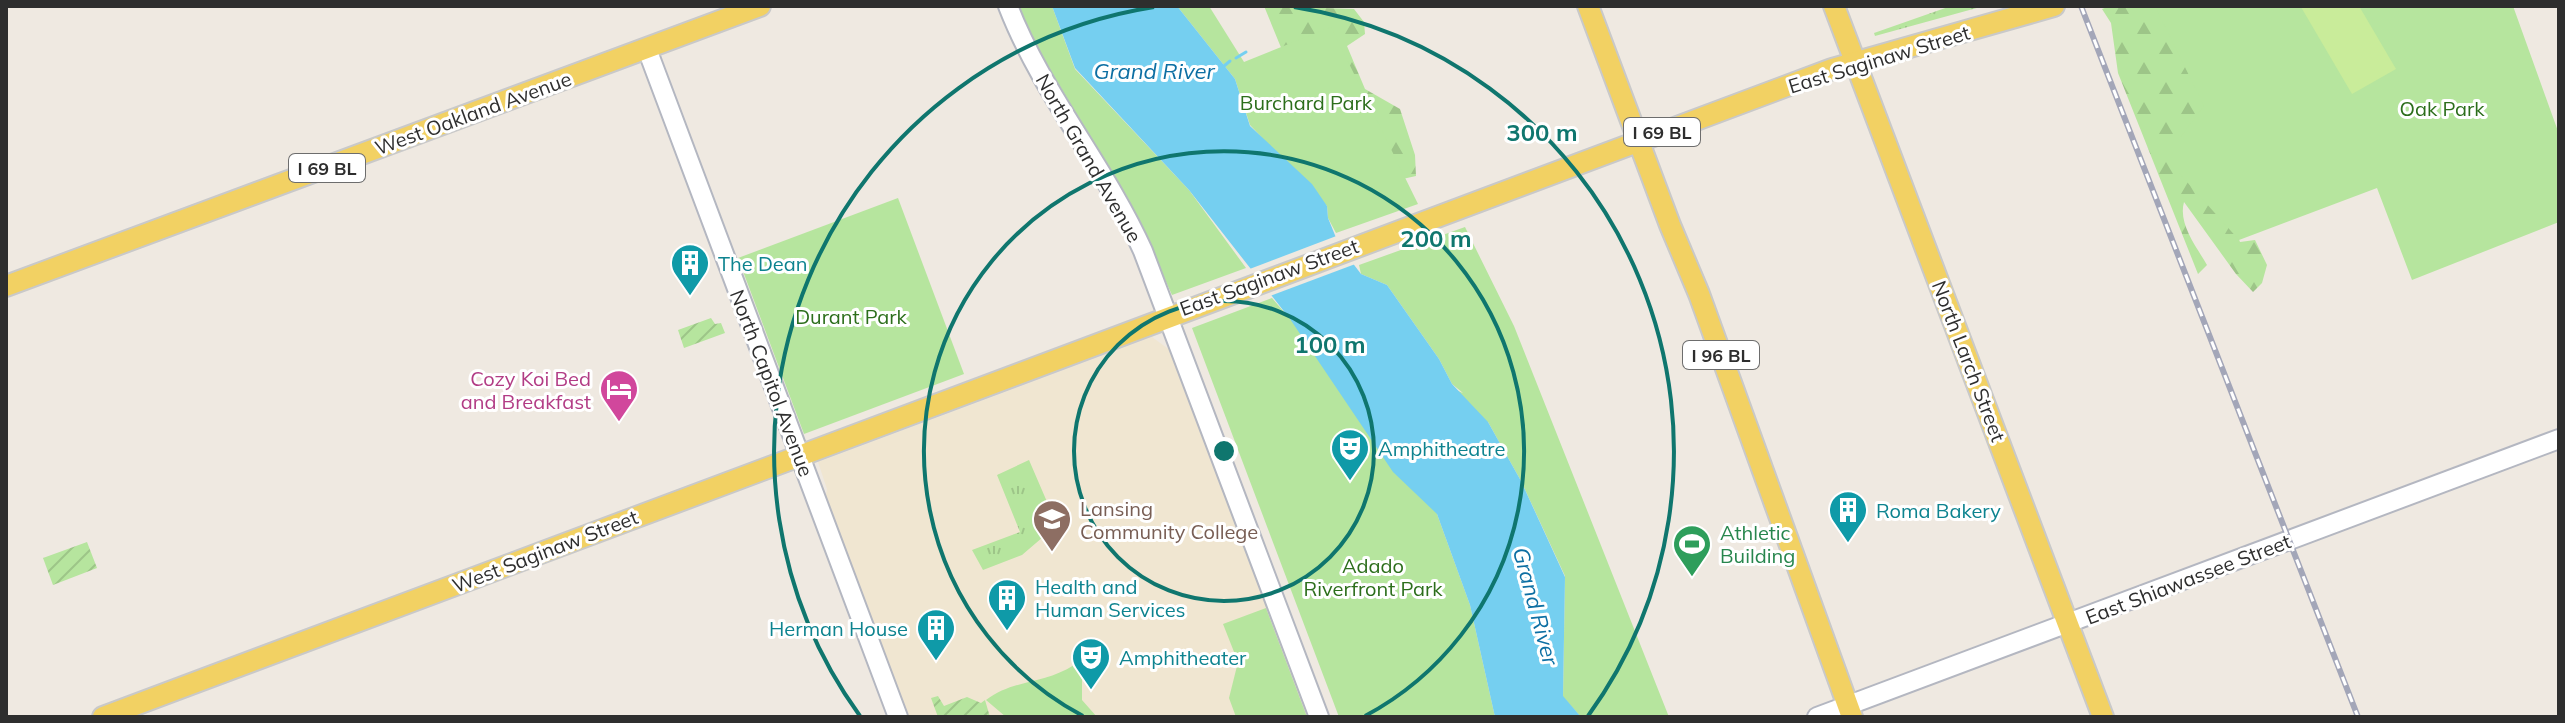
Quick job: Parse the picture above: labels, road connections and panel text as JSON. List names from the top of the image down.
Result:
{
  "streets": {
    "main road": [
      "East Saginaw Street",
      "West Oakland Avenue",
      "I 69 BL",
      "I 96 BL",
      "North Larch Street",
      "West Saginaw Street"
    ],
    "street": ["North Grand Avenue", "North Capitol Avenue", "East Shiawassee Street"]
  },
  "crossings": [
    ["East Saginaw Street", "North Grand Avenue"],
    ["East Saginaw Street", "I 96 BL"],
    ["East Saginaw Street", "North Larch Street"],
    ["East Saginaw Street", "West Saginaw Street"],
    ["West Oakland Avenue", "North Capitol Avenue"],
    ["I 96 BL", "East Shiawassee Street"],
    ["North Larch Street", "East Shiawassee Street"],
    ["North Capitol Avenue", "West Saginaw Street"]
  ],
  "water": ["Grand River"],
  "parks": [
    "Burchard Park",
    "Oak Park",
    "Durant Park",
    "Adado Riverfront Park"
  ],
  "places": {
    "building": [
      "The Dean",
      "Roma Bakery",
      "Health and Human Services",
      "Herman House"
    ],
    "hotel": ["Cozy Koi Bed and Breakfast"],
    "theatre": ["Amphitheatre", "Amphitheater"],
    "school or university": ["Lansing Community College"],
    "sports": ["Athletic Building"]
  },
  "rings": ["300 m", "200 m", "100 m"]
}
